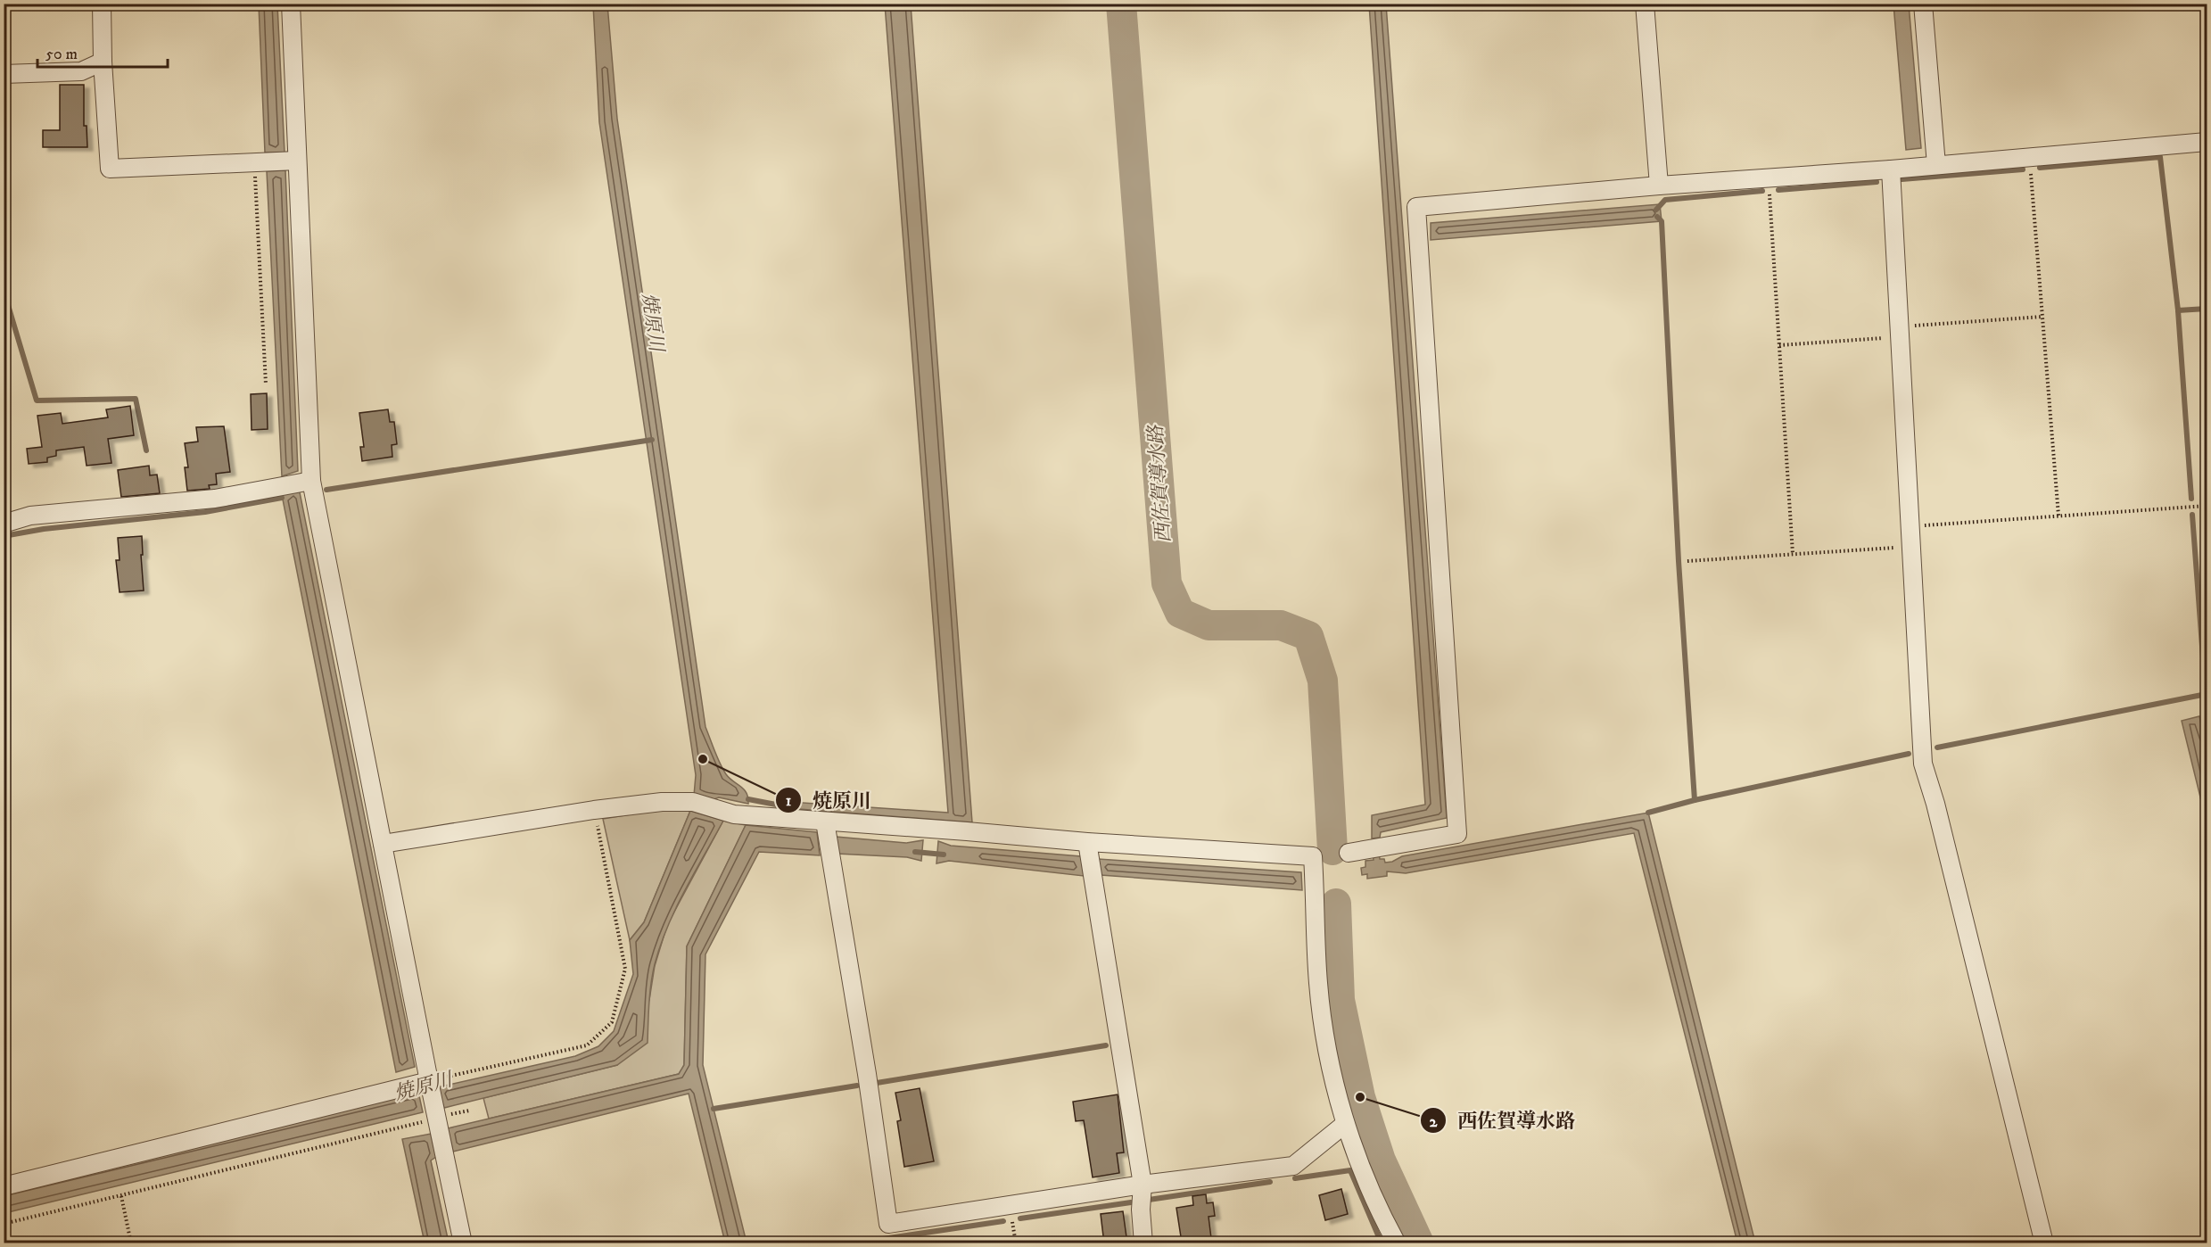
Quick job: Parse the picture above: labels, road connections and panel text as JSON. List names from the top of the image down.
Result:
{
  "water": ["焼原川", "西佐賀導水路"],
  "places": ["焼原川", "西佐賀導水路"],
  "scale_bar": "50 m"
}
